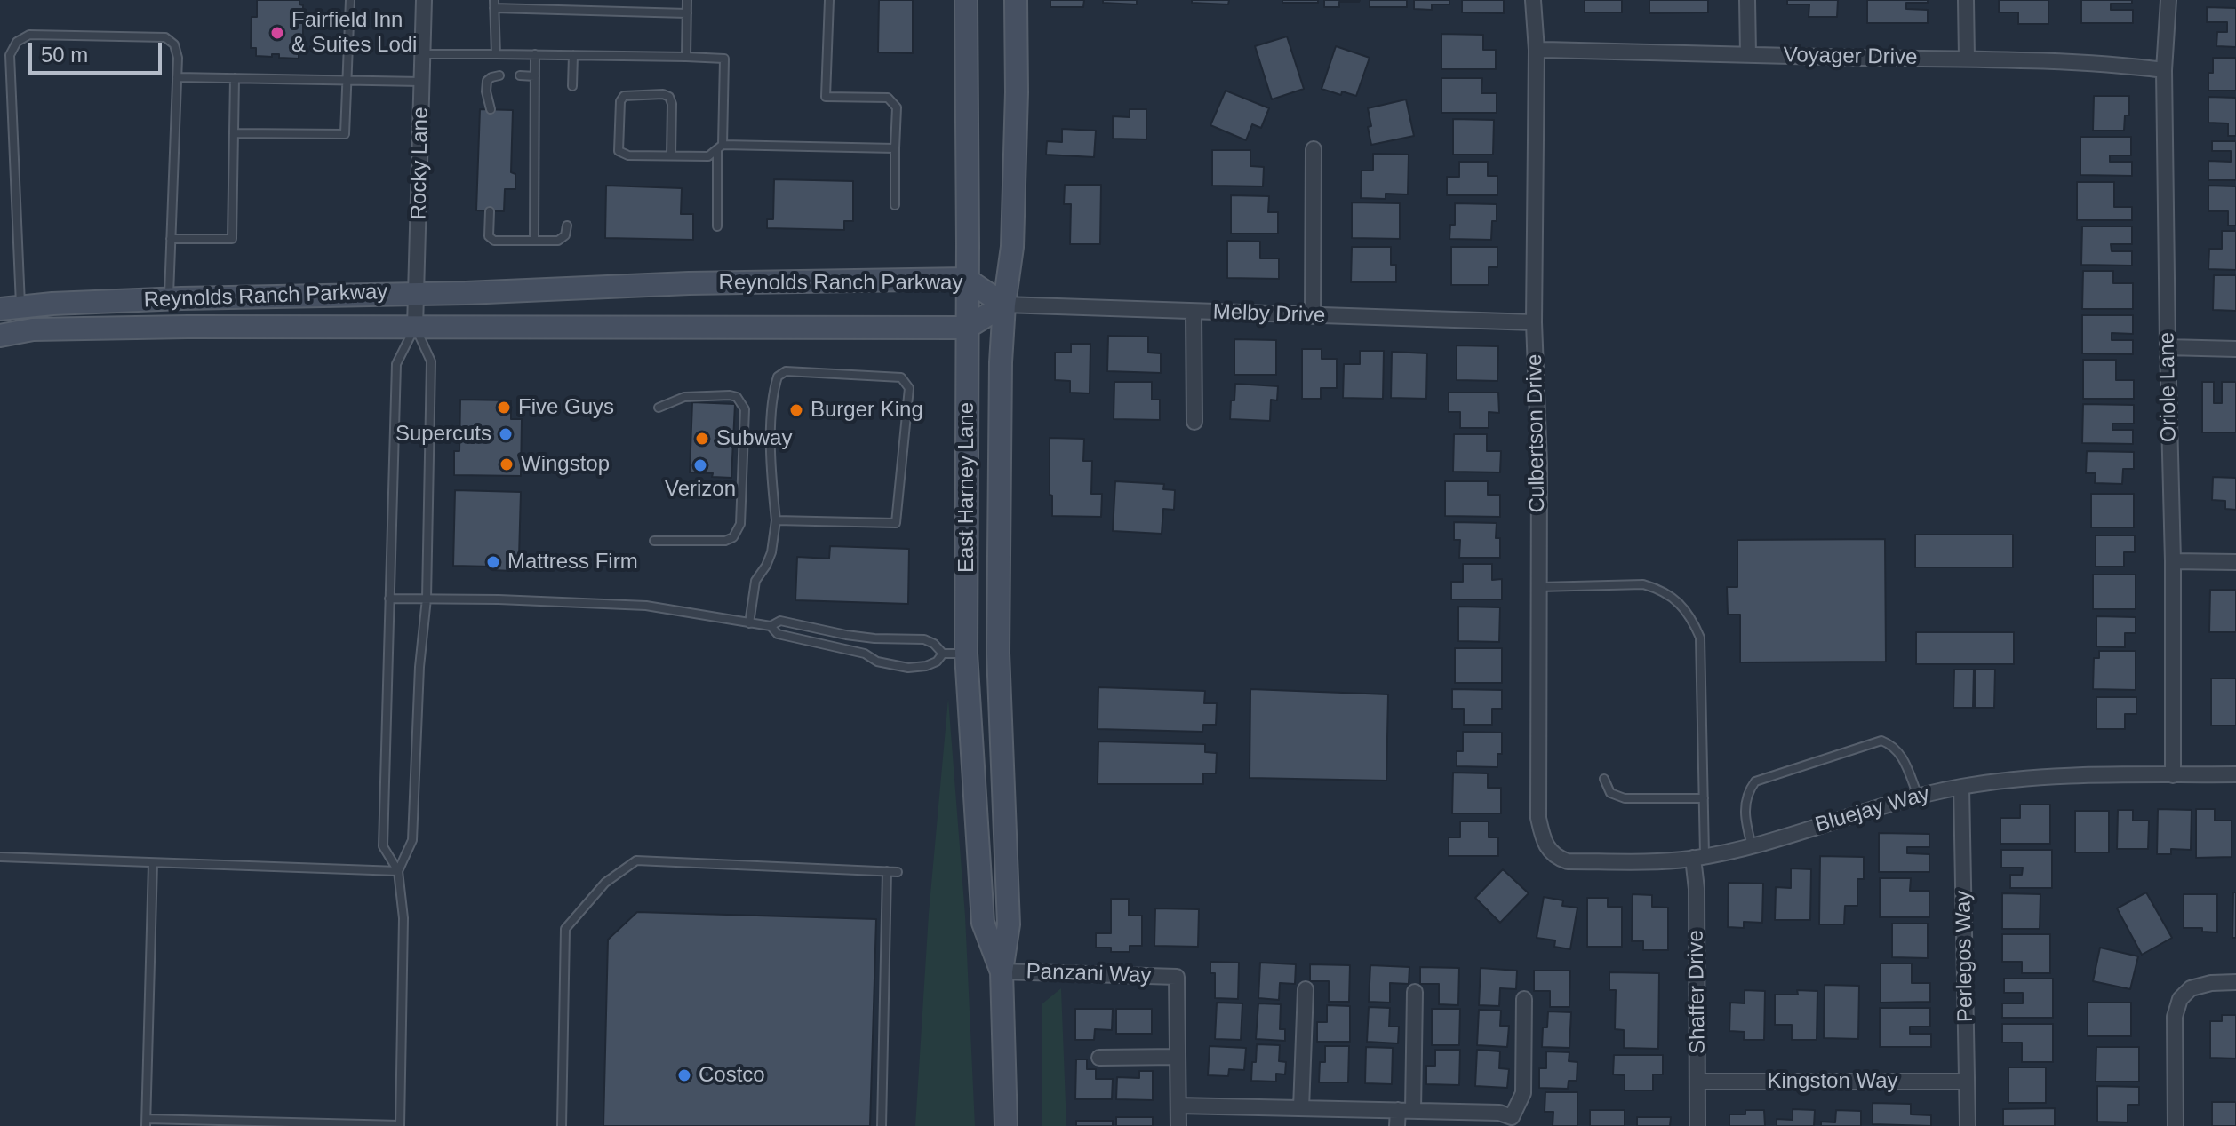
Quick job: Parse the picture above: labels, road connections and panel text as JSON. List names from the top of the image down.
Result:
{
  "streets": {
    "main road": ["Reynolds Ranch Parkway", "East Harney Lane"],
    "street": [
      "Voyager Drive",
      "Rocky Lane",
      "Melby Drive",
      "Oriole Lane",
      "Culbertson Drive",
      "Bluejay Way",
      "Perlegos Way",
      "Panzani Way",
      "Shaffer Drive",
      "Kingston Way"
    ]
  },
  "crossings": [
    ["Voyager Drive", "Oriole Lane"],
    ["Voyager Drive", "Culbertson Drive"],
    ["Rocky Lane", "Reynolds Ranch Parkway"],
    ["Reynolds Ranch Parkway", "Melby Drive"],
    ["Reynolds Ranch Parkway", "East Harney Lane"],
    ["Melby Drive", "Culbertson Drive"],
    ["Melby Drive", "East Harney Lane"],
    ["Oriole Lane", "Bluejay Way"],
    ["Culbertson Drive", "Bluejay Way"],
    ["East Harney Lane", "Panzani Way"],
    ["Bluejay Way", "Perlegos Way"],
    ["Bluejay Way", "Shaffer Drive"],
    ["Perlegos Way", "Kingston Way"],
    ["Shaffer Drive", "Kingston Way"]
  ],
  "places": [
    "Fairfield Inn & Suites Lodi",
    "Five Guys",
    "Burger King",
    "Supercuts",
    "Subway",
    "Wingstop",
    "Verizon",
    "Mattress Firm",
    "Costco"
  ],
  "scale_bar": "50 m"
}
